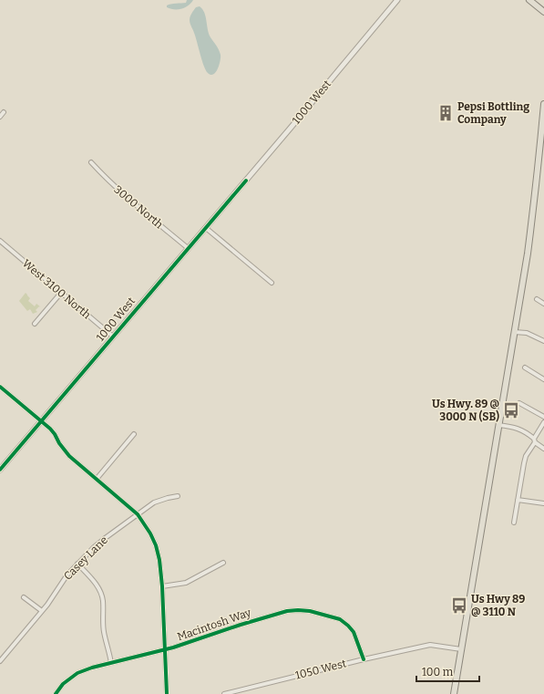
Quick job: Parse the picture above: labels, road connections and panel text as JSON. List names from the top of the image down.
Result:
{
  "streets": {
    "street": [
      "1000 West",
      "3000 North",
      "West 3100 North",
      "Casey Lane",
      "Macintosh Way",
      "1050 West"
    ]
  },
  "crossings": [
    ["1000 West", "3000 North"],
    ["1000 West", "West 3100 North"],
    ["Macintosh Way", "1050 West"]
  ],
  "places": {
    "building": ["Pepsi Bottling Company"],
    "bus stop": ["Us Hwy. 89 @ 3000 N (SB)", "Us Hwy 89 @ 3110 N"]
  },
  "scale_bar": "100 m"
}
